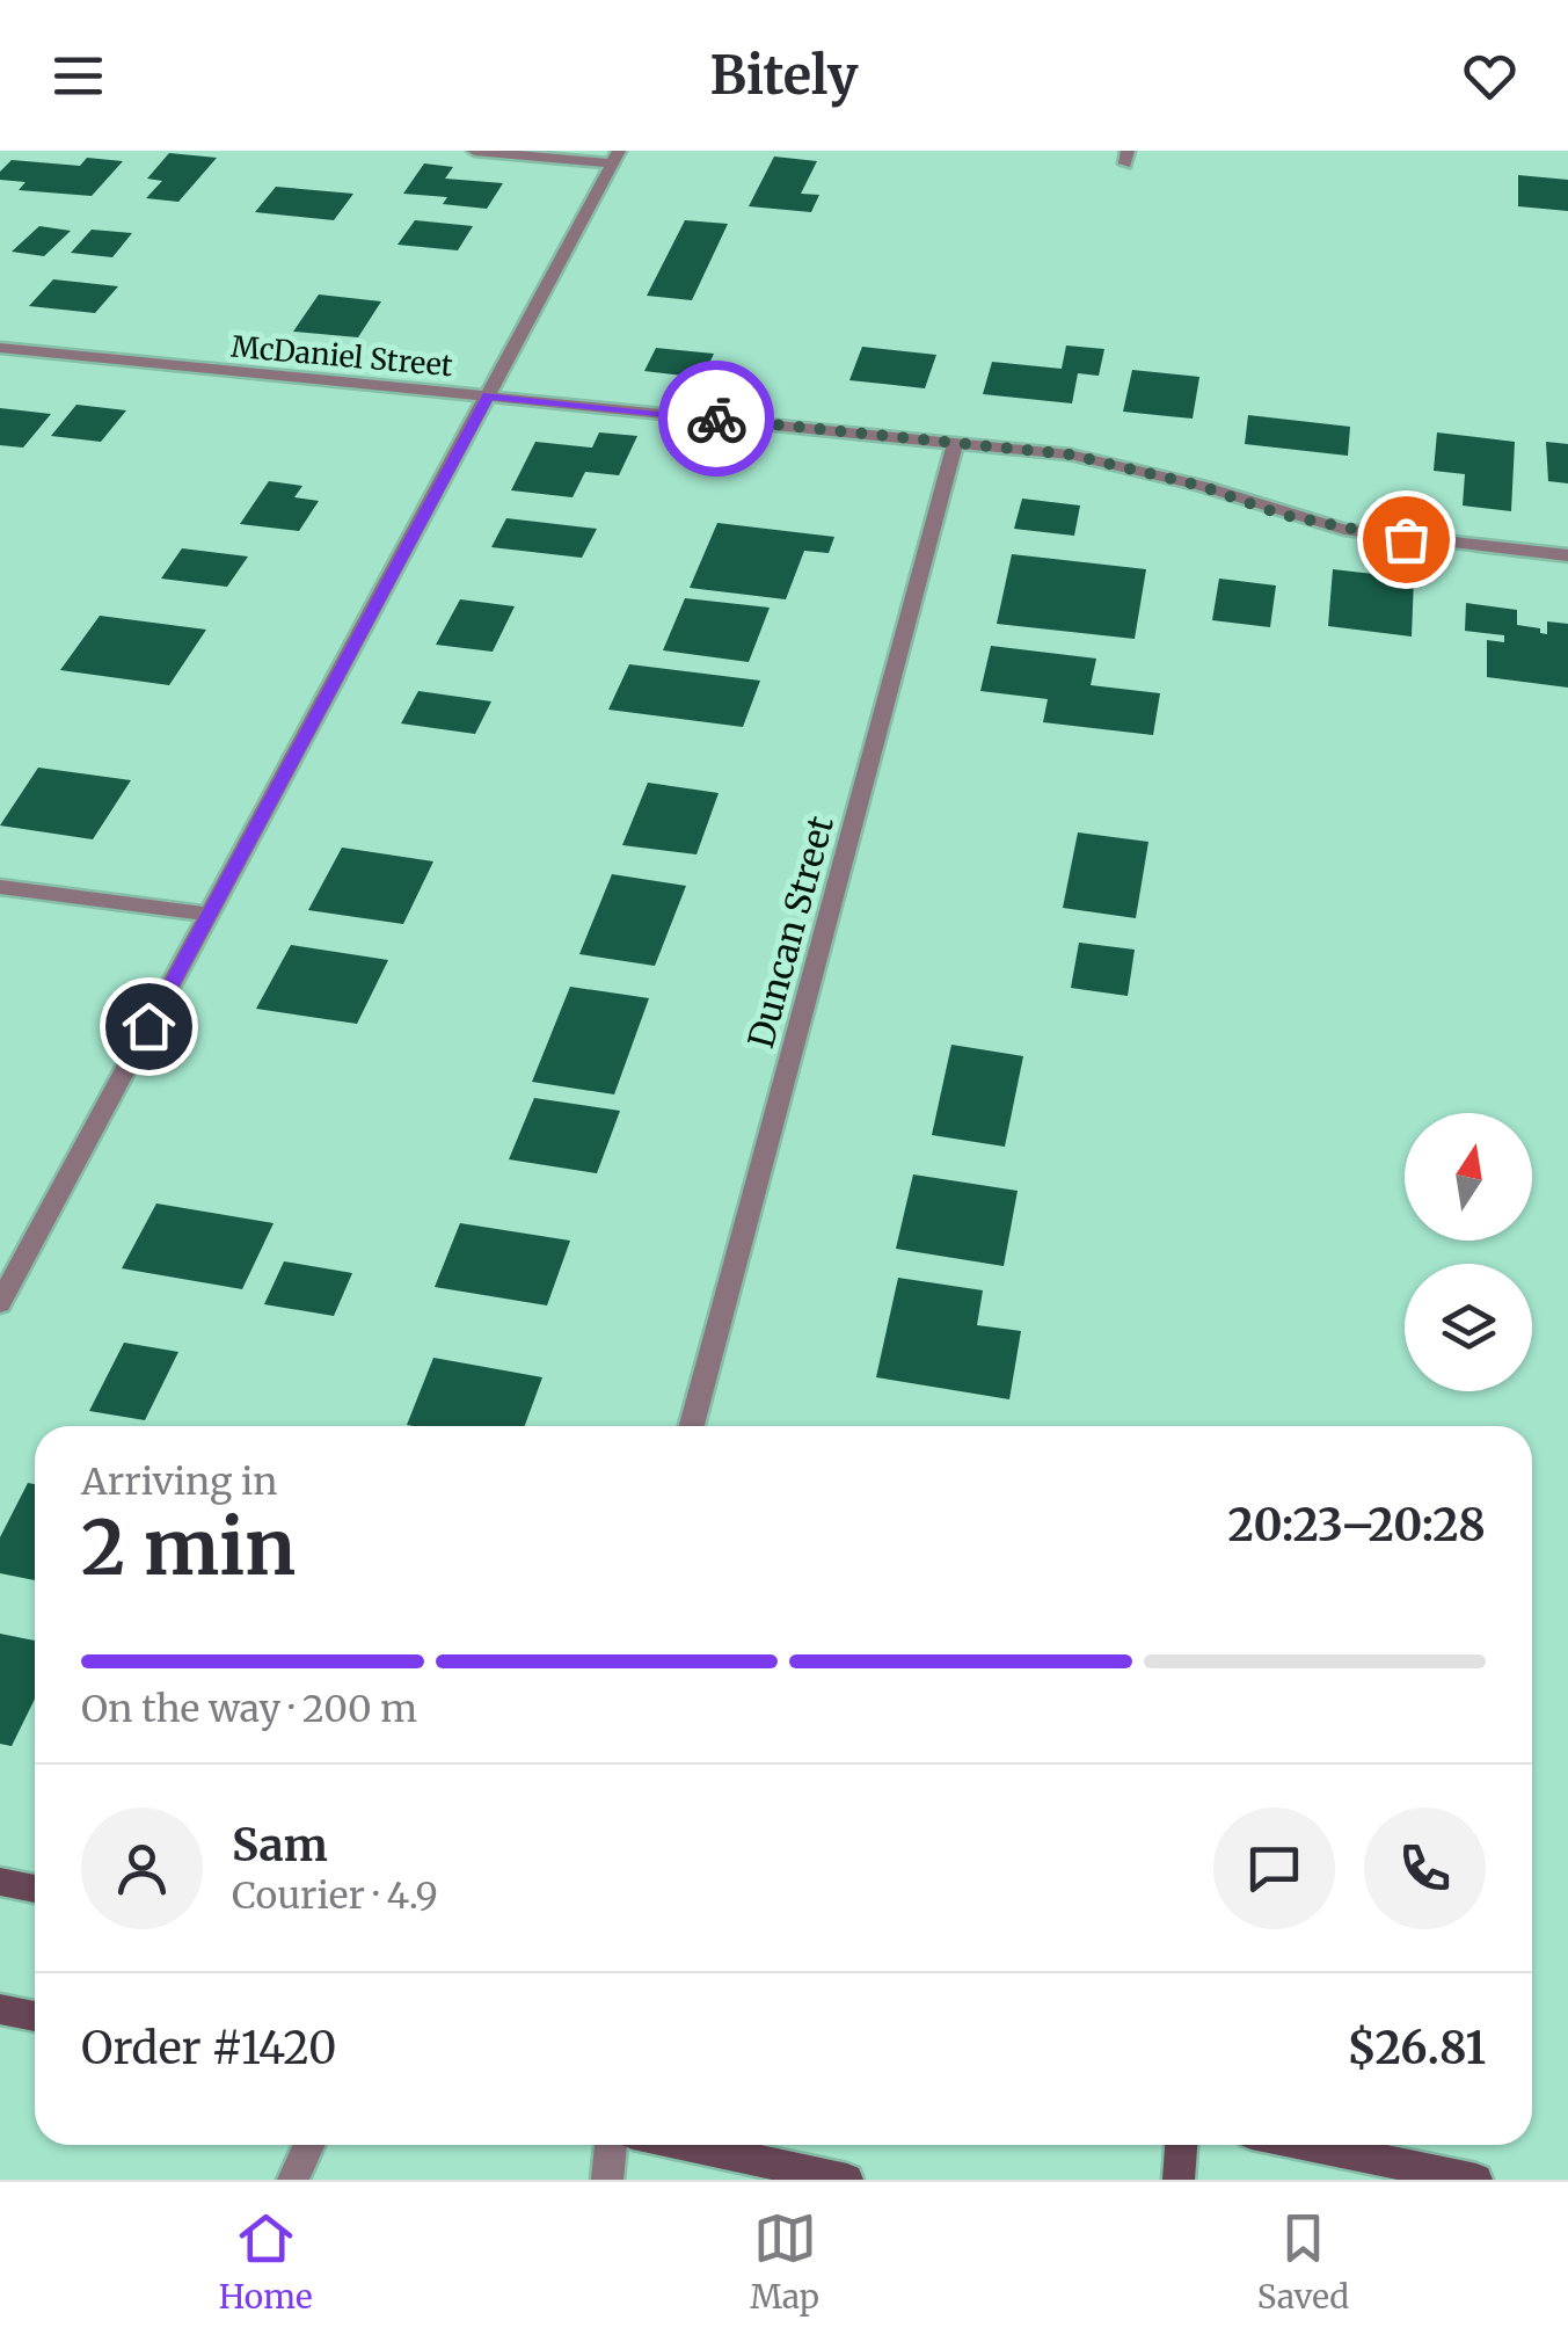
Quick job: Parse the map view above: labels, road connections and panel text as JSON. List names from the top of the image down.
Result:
{
  "streets": {
    "street": ["McDaniel Street", "Duncan Street"]
  },
  "crossings": [
    ["McDaniel Street", "Duncan Street"]
  ],
  "north": "top",
  "page": {
    "header": "Bitely",
    "heading": ["2 min", "Arriving in", "20:23–20:28"],
    "panel": [
      "Sam",
      "Courier · 4.9",
      "Order #1420",
      "$26.81"
    ],
    "bar": "On the way · 200 m",
    "tabs": ["Home", "Map", "Saved"]
  }
}
